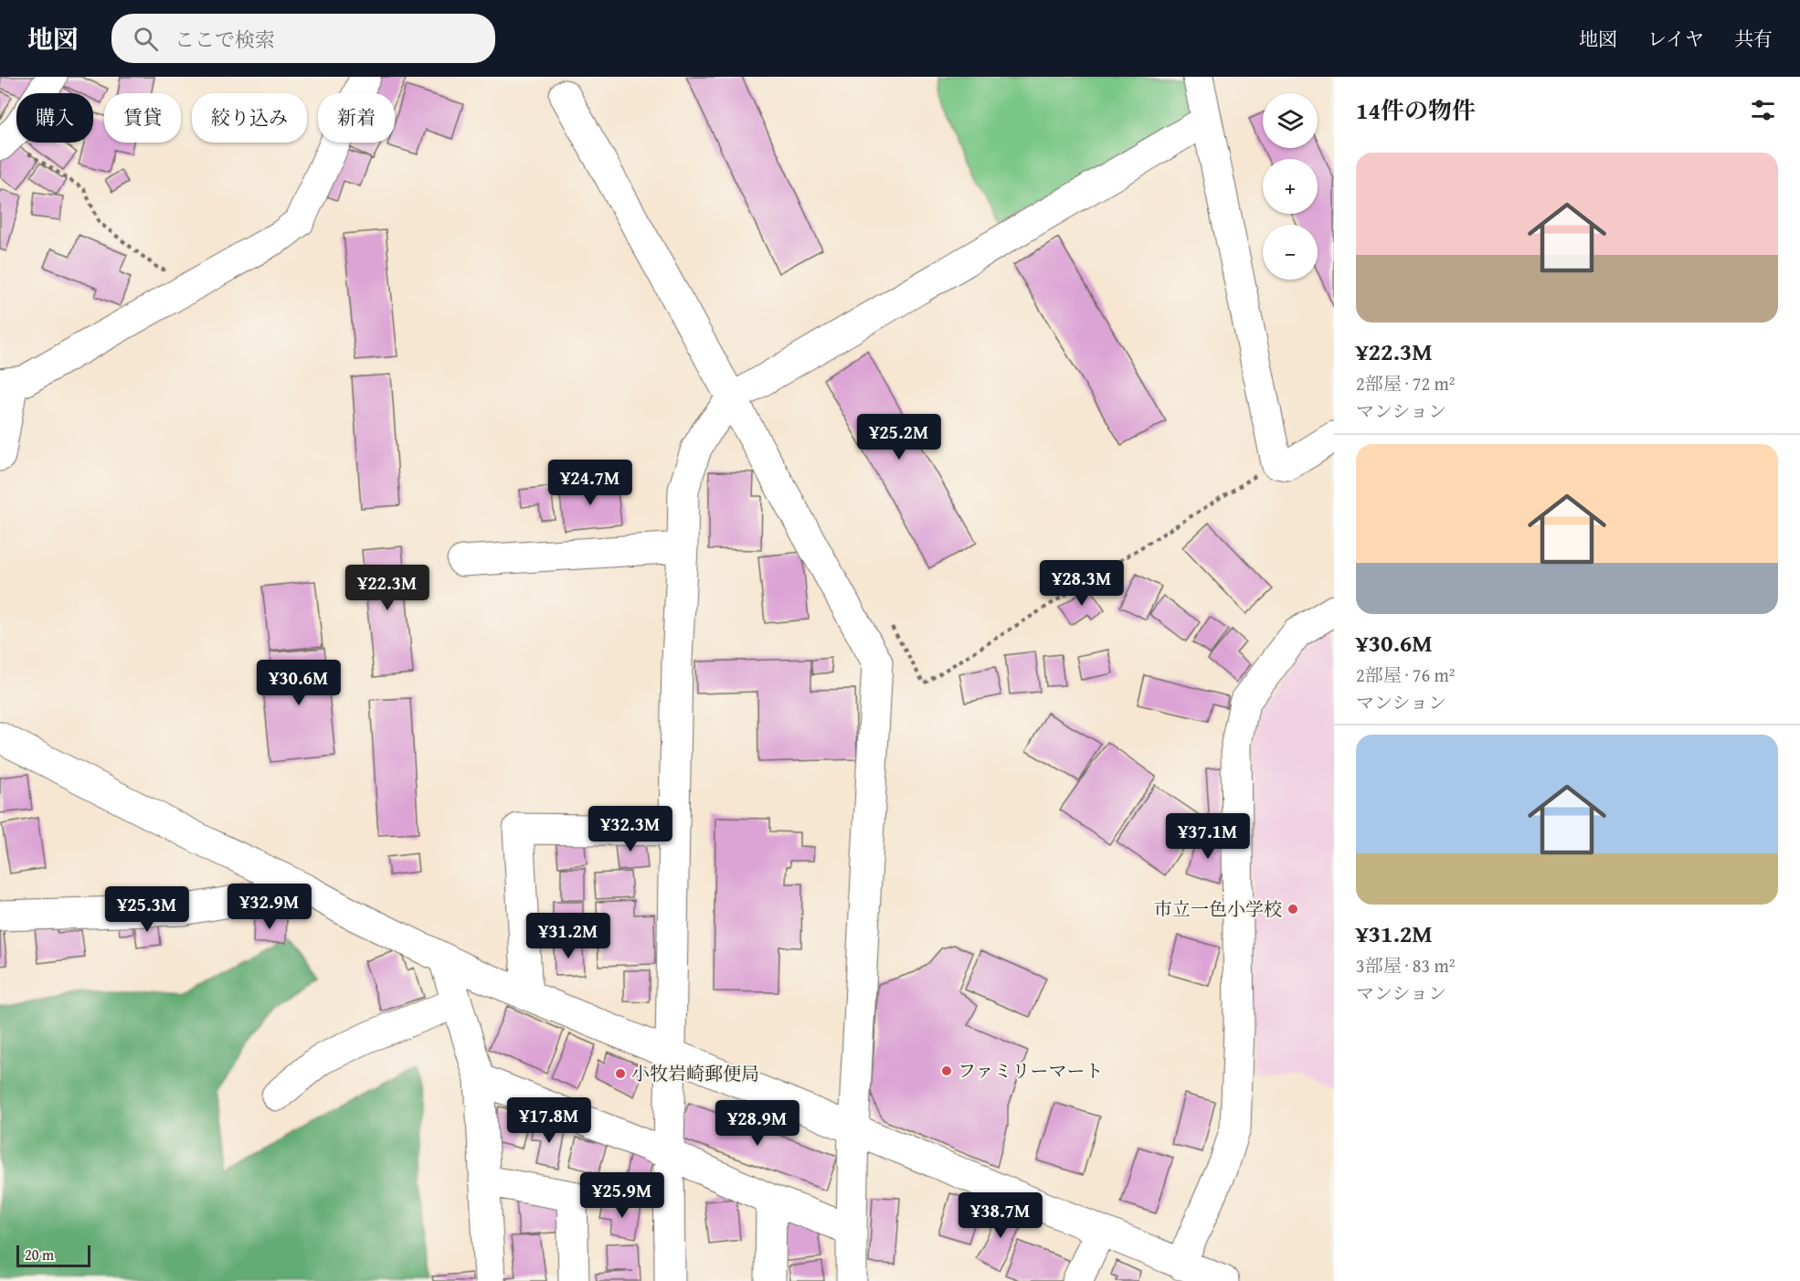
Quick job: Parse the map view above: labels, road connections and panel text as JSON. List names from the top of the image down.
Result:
{
  "places": ["市立一色小学校", "ファミリーマート", "小牧岩崎郵便局"],
  "scale_bar": "20 m",
  "page": {
    "header": "地図",
    "search": "ここで検索",
    "nav": ["地図", "レイヤ", "共有"],
    "heading": "14件の物件",
    "map_buttons": ["+", "−"],
    "chip": [
      "購入",
      "賃貸",
      "絞り込み",
      "新着"
    ],
    "list": [
      {
        "name": "¥22.3M",
        "note": "2部屋 · 72 m² · マンション"
      },
      {
        "name": "¥30.6M",
        "note": "2部屋 · 76 m² · マンション"
      },
      {
        "name": "¥31.2M",
        "note": "3部屋 · 83 m² · マンション"
      }
    ],
    "price": [
      "¥25.2M",
      "¥24.7M",
      "¥28.3M",
      "¥22.3M",
      "¥30.6M",
      "¥32.3M",
      "¥37.1M",
      "¥32.9M",
      "¥25.3M",
      "¥31.2M",
      "¥17.8M",
      "¥28.9M",
      "¥25.9M",
      "¥38.7M"
    ],
    "scale": "20 m"
  }
}
